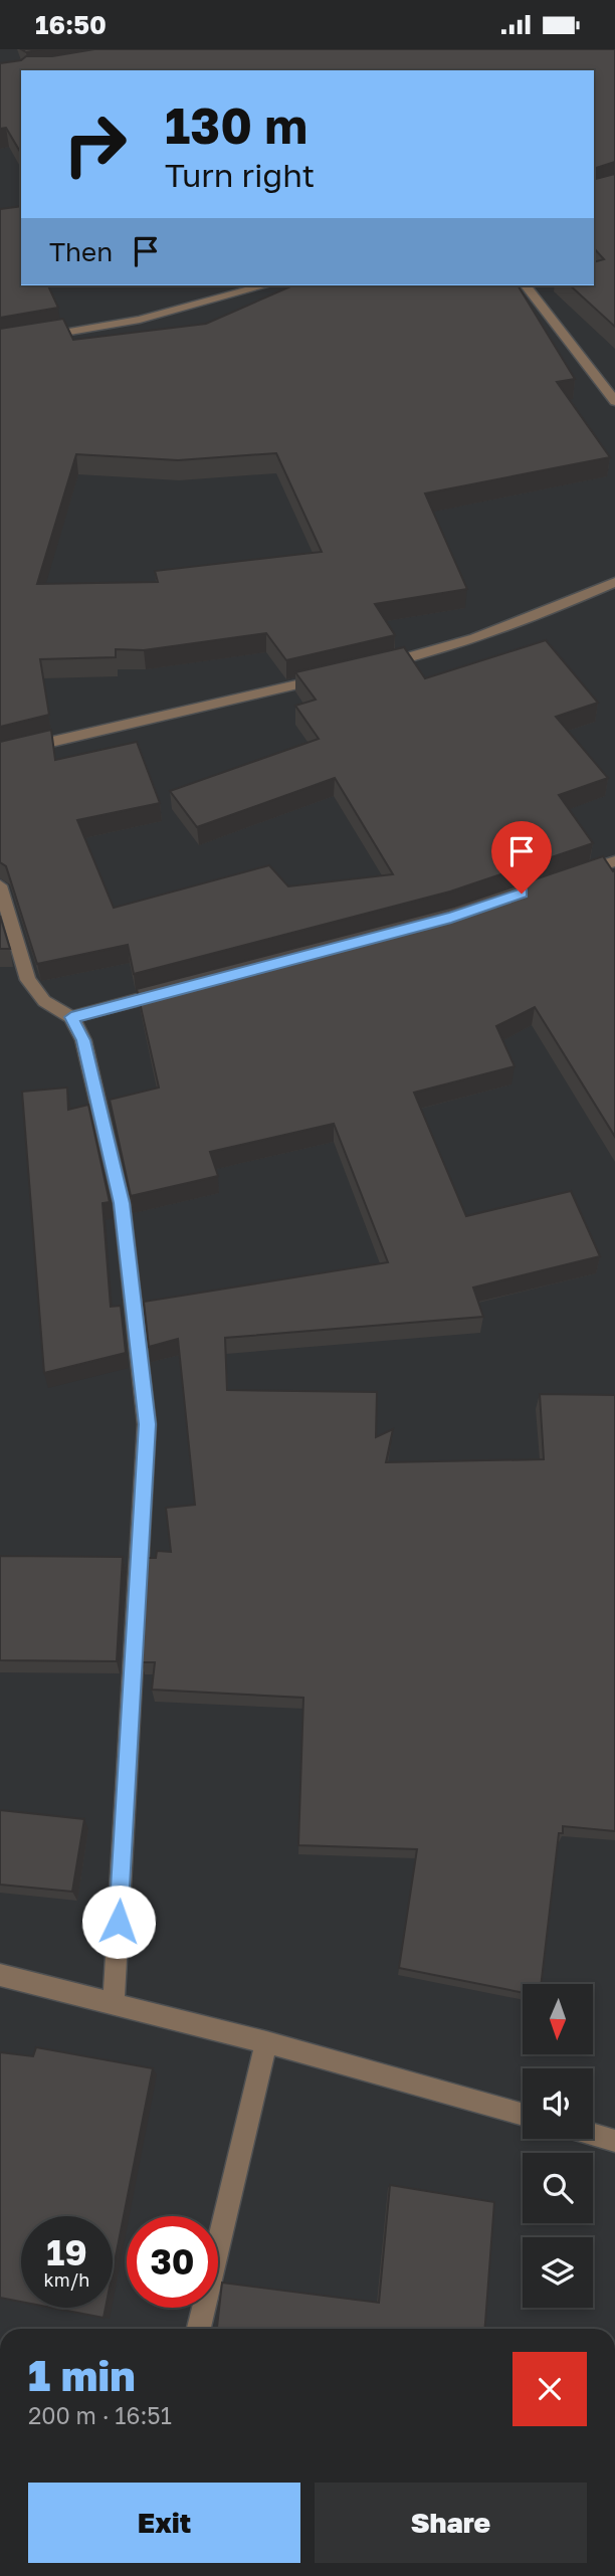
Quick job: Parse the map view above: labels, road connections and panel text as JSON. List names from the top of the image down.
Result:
{
  "north": "bottom",
  "page": {
    "status": "16:50",
    "turn": ["130 m", "Turn right"],
    "then": "Then",
    "speed": "19 km/h",
    "limit": "30",
    "heading": ["1 min", "200 m · 16:51"],
    "buttons": ["Exit", "Share"]
  }
}
